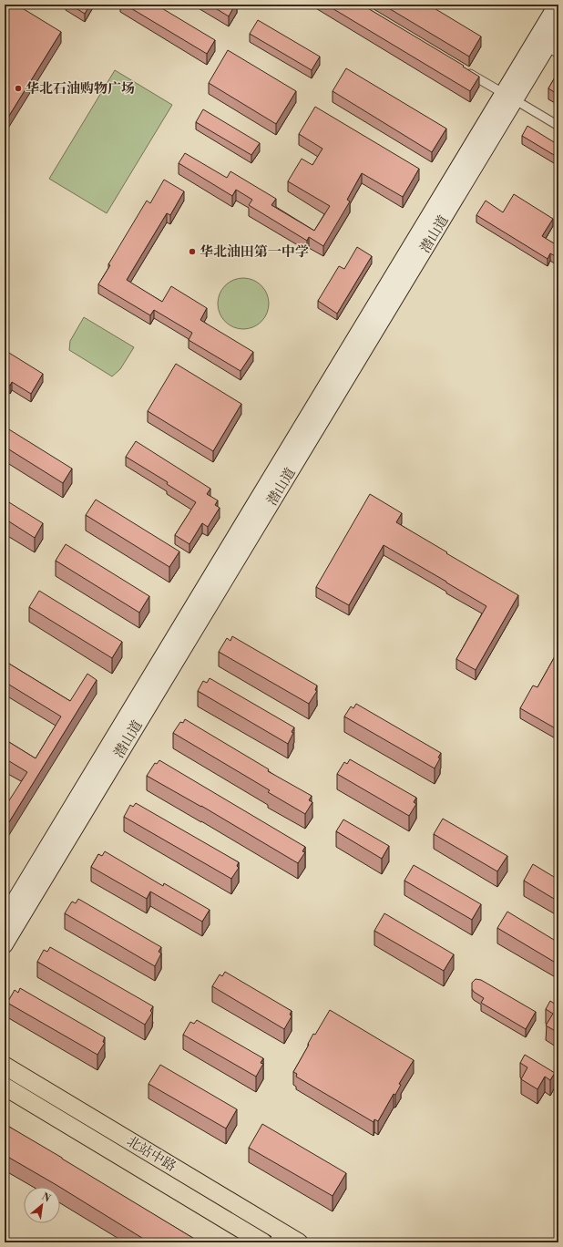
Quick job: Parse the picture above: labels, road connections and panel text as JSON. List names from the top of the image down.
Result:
{
  "streets": {
    "main road": ["潜山道", "北站中路"]
  },
  "places": ["华北石油购物广场", "华北油田第一中学"],
  "north": "top right"
}
